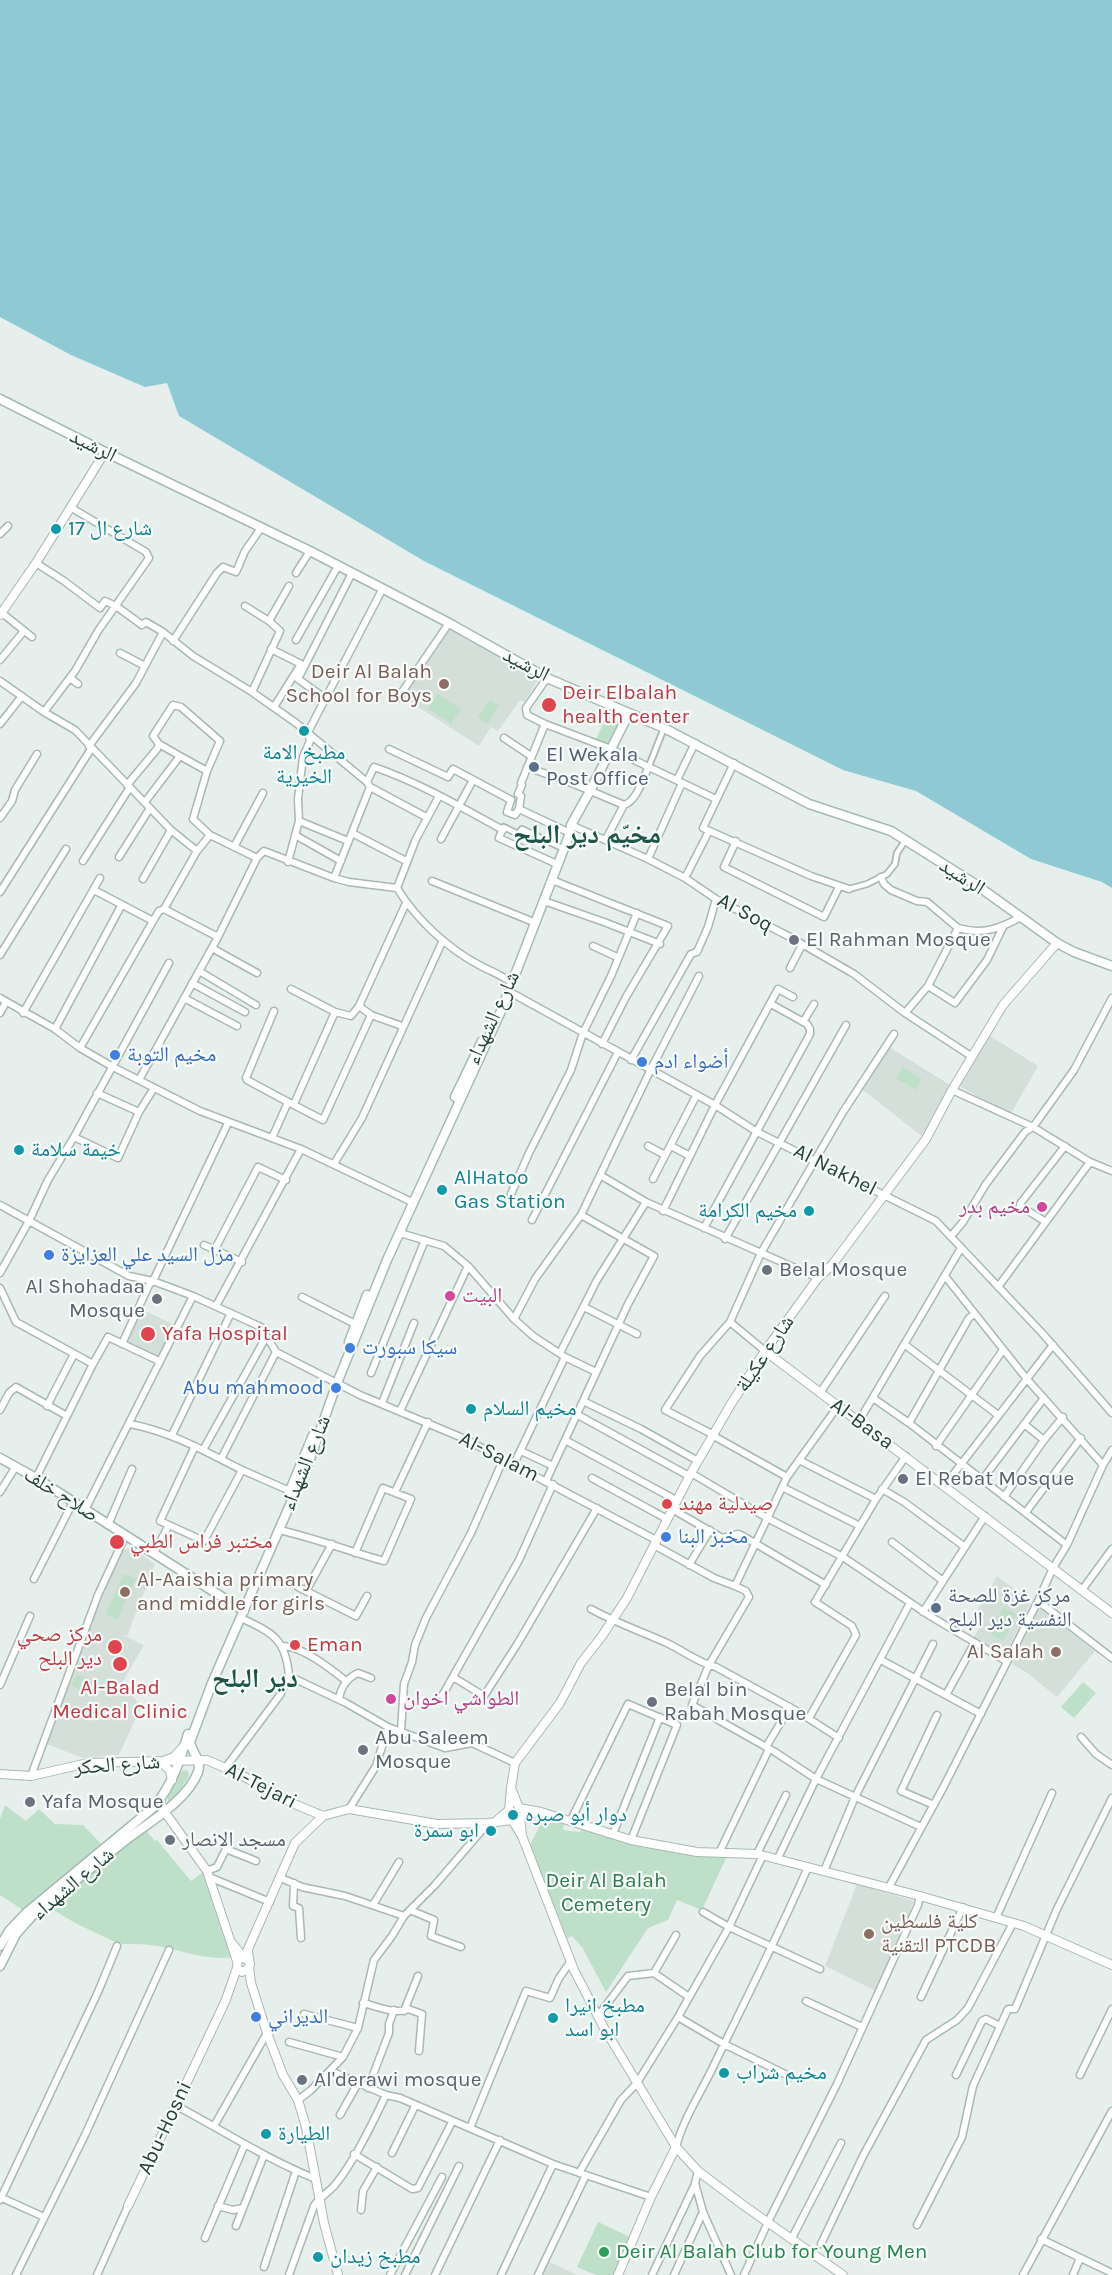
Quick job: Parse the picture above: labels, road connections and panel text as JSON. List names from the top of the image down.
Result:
{
  "streets": {
    "main road": ["الرشيد", "شارع الشهداء", "صلاح خلف"],
    "street": [
      "Al Soq",
      "Al Nakhel",
      "شارع عكيلة",
      "Al-Basa",
      "Al-Salam",
      "شارع الحكر",
      "Al-Tejari",
      "Abu-Hosni"
    ]
  },
  "crossings": [
    ["الرشيد", "شارع الشهداء"],
    ["الرشيد", "شارع عكيلة"],
    ["Al Soq", "شارع الشهداء"],
    ["Al Soq", "شارع عكيلة"],
    ["شارع الشهداء", "Al Nakhel"],
    ["شارع الشهداء", "Al-Salam"],
    ["شارع الشهداء", "صلاح خلف"],
    ["شارع الشهداء", "شارع الحكر"],
    ["شارع الشهداء", "Al-Tejari"],
    ["Al Nakhel", "شارع عكيلة"],
    ["شارع عكيلة", "Al-Basa"],
    ["شارع عكيلة", "Al-Salam"],
    ["شارع الحكر", "Al-Tejari"],
    ["Al-Tejari", "Abu-Hosni"]
  ],
  "districts": ["مخيّم دير البلح", "دير البلح"],
  "parks": ["Deir Al Balah Cemetery"],
  "places": [
    "شارع ال 17",
    "Deir Al Balah School for Boys",
    "Deir Elbalah health center",
    "مطبخ الامة الخيرية",
    "El Wekala Post Office",
    "El Rahman Mosque",
    "مخيم التوبة",
    "أضواء ادم",
    "خيمة سلامة",
    "AlHatoo Gas Station",
    "مخيم بدر",
    "مخيم الكرامة",
    "مزل السيد علي العزايزة",
    "Belal Mosque",
    "البيت",
    "Al Shohadaa Mosque",
    "Yafa Hospital",
    "سيكا سبورت",
    "Abu mahmood",
    "مخيم السلام",
    "El Rebat Mosque",
    "صيدلية مهند",
    "مخبز البنا",
    "مختبر فراس الطبي",
    "Al-Aaishia primary and middle for girls",
    "مركز غزة للصحة النفسية دير البلح",
    "Eman",
    "مركز صحي دير البلح",
    "Al Salah",
    "Al-Balad Medical Clinic",
    "الطواشي اخوان",
    "Belal bin Rabah Mosque",
    "Abu Saleem Mosque",
    "Yafa Mosque",
    "دوار أبو صبره",
    "ابو سمرة",
    "مسجد الانصار",
    "كلية فلسطين التقنية PTCDB",
    "الديراني",
    "مطبخ انيرا ابو اسد",
    "مخيم شراب",
    "Al'derawi mosque",
    "الطيارة",
    "Deir Al Balah Club for Young Men",
    "مطبخ زيدان"
  ]
}
